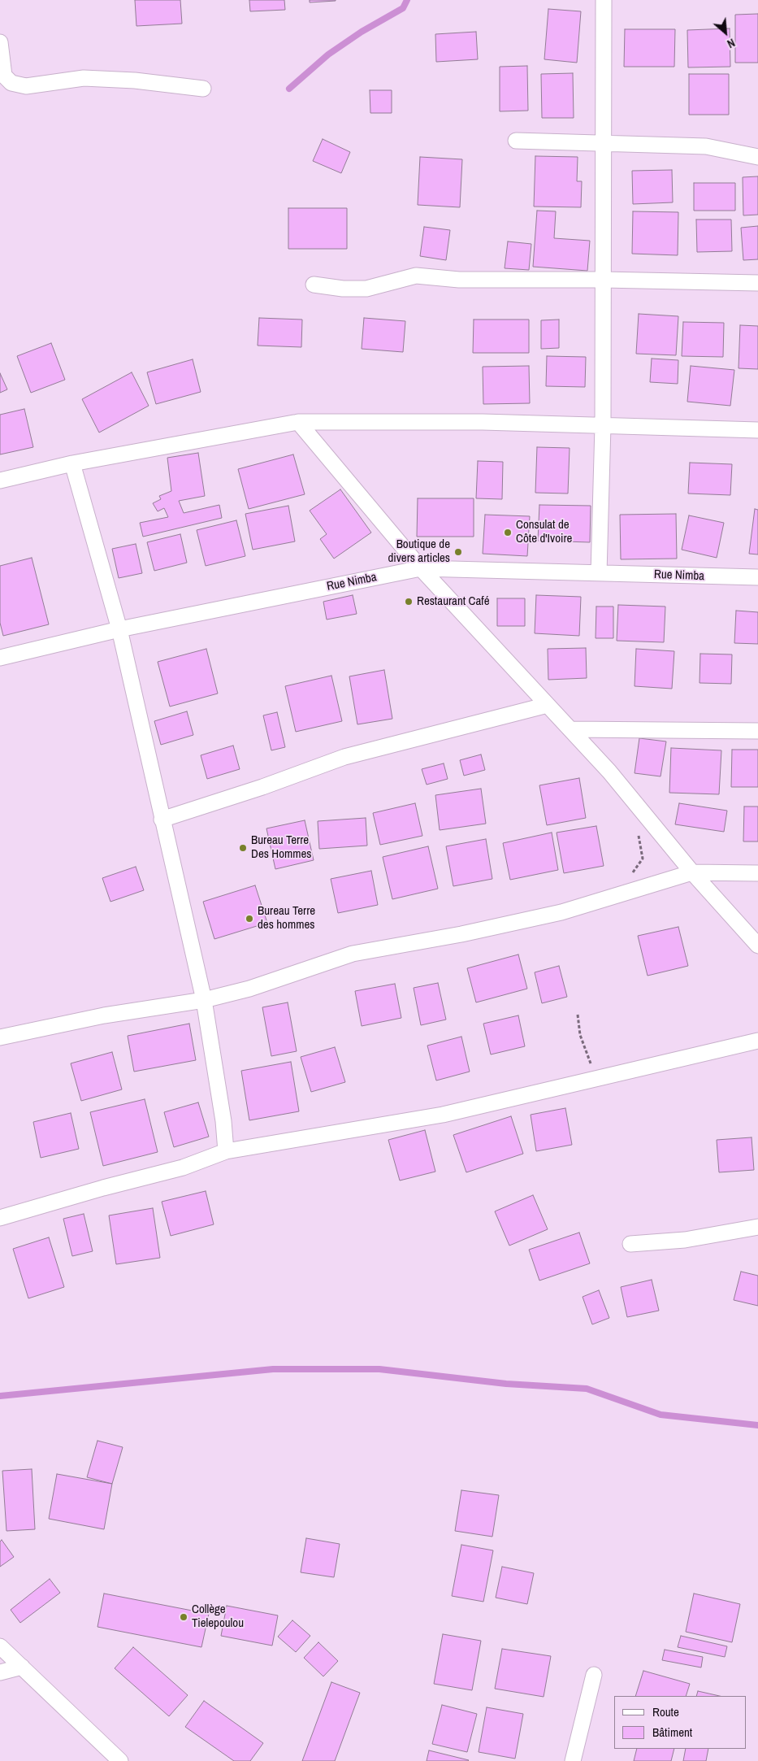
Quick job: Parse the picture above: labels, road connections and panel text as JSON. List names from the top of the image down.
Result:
{
  "streets": {
    "street": ["Rue Nimba"]
  },
  "places": [
    "Consulat de Côte d'Ivoire",
    "Boutique de divers articles",
    "Restaurant Café",
    "Bureau Terre Des Hommes",
    "Bureau Terre des hommes",
    "Collège Tielepoulou"
  ],
  "legend": ["Route", "Bâtiment"],
  "north": "bottom right"
}
